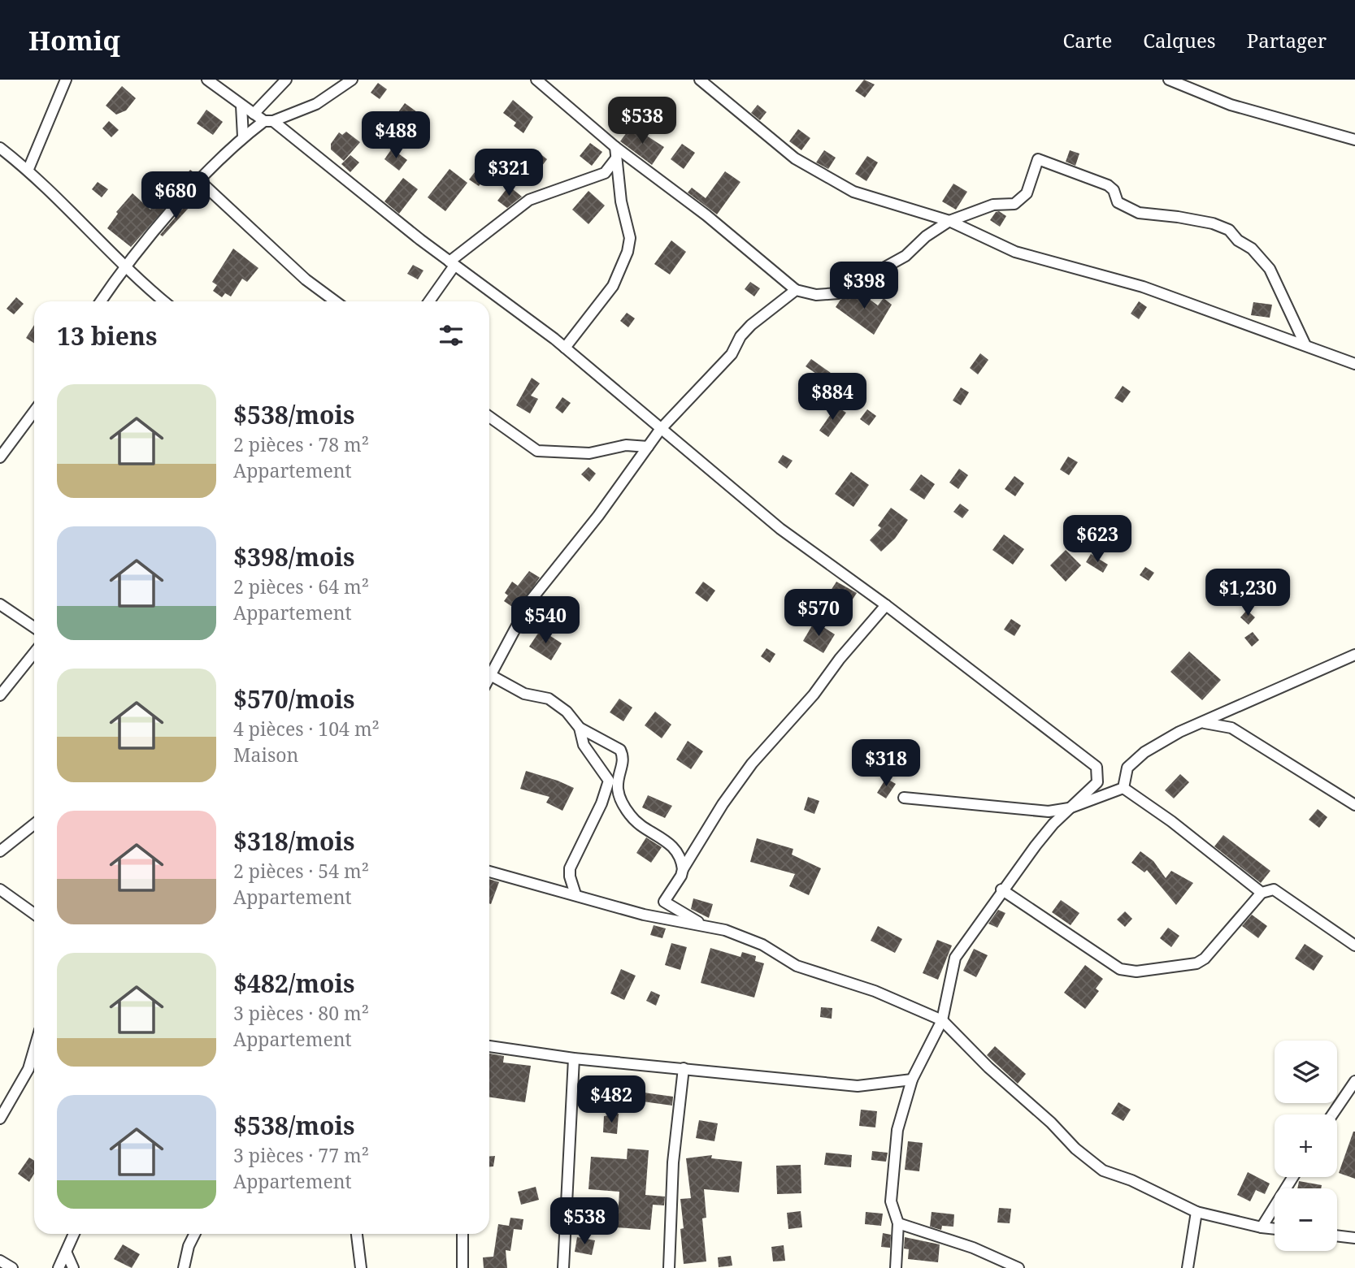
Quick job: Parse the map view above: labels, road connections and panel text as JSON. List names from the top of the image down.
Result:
{
  "page": {
    "header": "Homiq",
    "nav": ["Carte", "Calques", "Partager"],
    "price": [
      "$538",
      "$488",
      "$321",
      "$680",
      "$398",
      "$884",
      "$623",
      "$1,230",
      "$570",
      "$540",
      "$318",
      "$482",
      "$538"
    ],
    "heading": "13 biens",
    "list": [
      {
        "name": "$538/mois",
        "note": "2 pièces · 78 m² · Appartement"
      },
      {
        "name": "$398/mois",
        "note": "2 pièces · 64 m² · Appartement"
      },
      {
        "name": "$570/mois",
        "note": "4 pièces · 104 m² · Maison"
      },
      {
        "name": "$318/mois",
        "note": "2 pièces · 54 m² · Appartement"
      },
      {
        "name": "$482/mois",
        "note": "3 pièces · 80 m² · Appartement"
      },
      {
        "name": "$538/mois",
        "note": "3 pièces · 77 m² · Appartement"
      }
    ],
    "map_buttons": ["+", "−"]
  }
}
